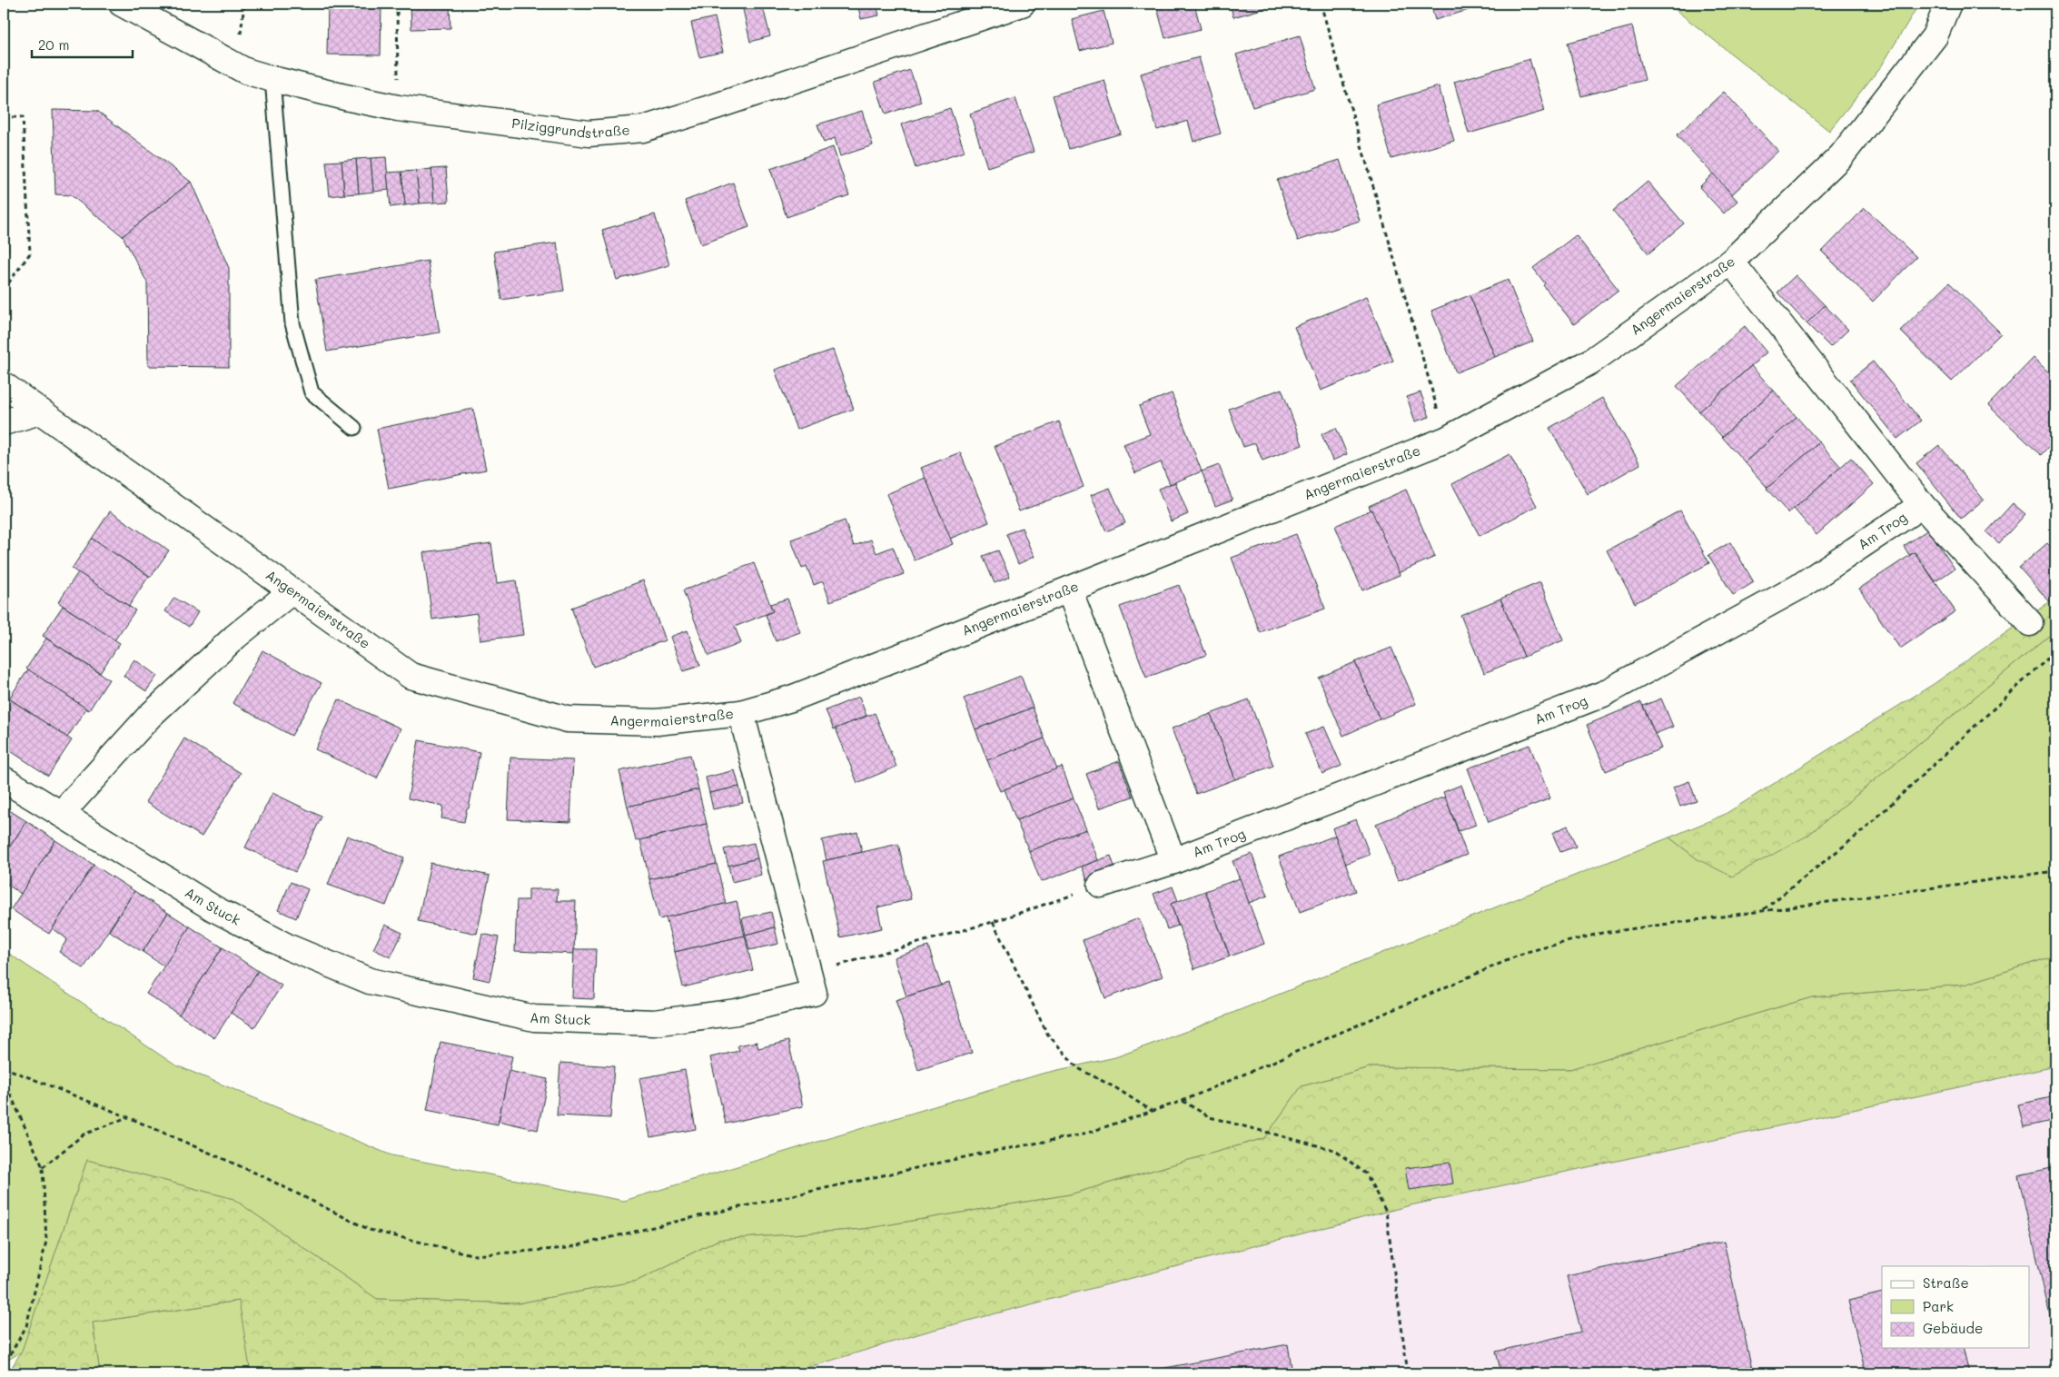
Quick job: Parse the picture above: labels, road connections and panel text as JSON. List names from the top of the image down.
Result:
{
  "streets": {
    "street": [
      "Pilziggrundstraße",
      "Angermaierstraße",
      "Am Trog",
      "Am Stuck"
    ]
  },
  "crossings": [
    ["Angermaierstraße", "Am Trog"],
    ["Angermaierstraße", "Am Stuck"]
  ],
  "legend": ["Straße", "Park", "Gebäude"],
  "scale_bar": "20 m"
}
